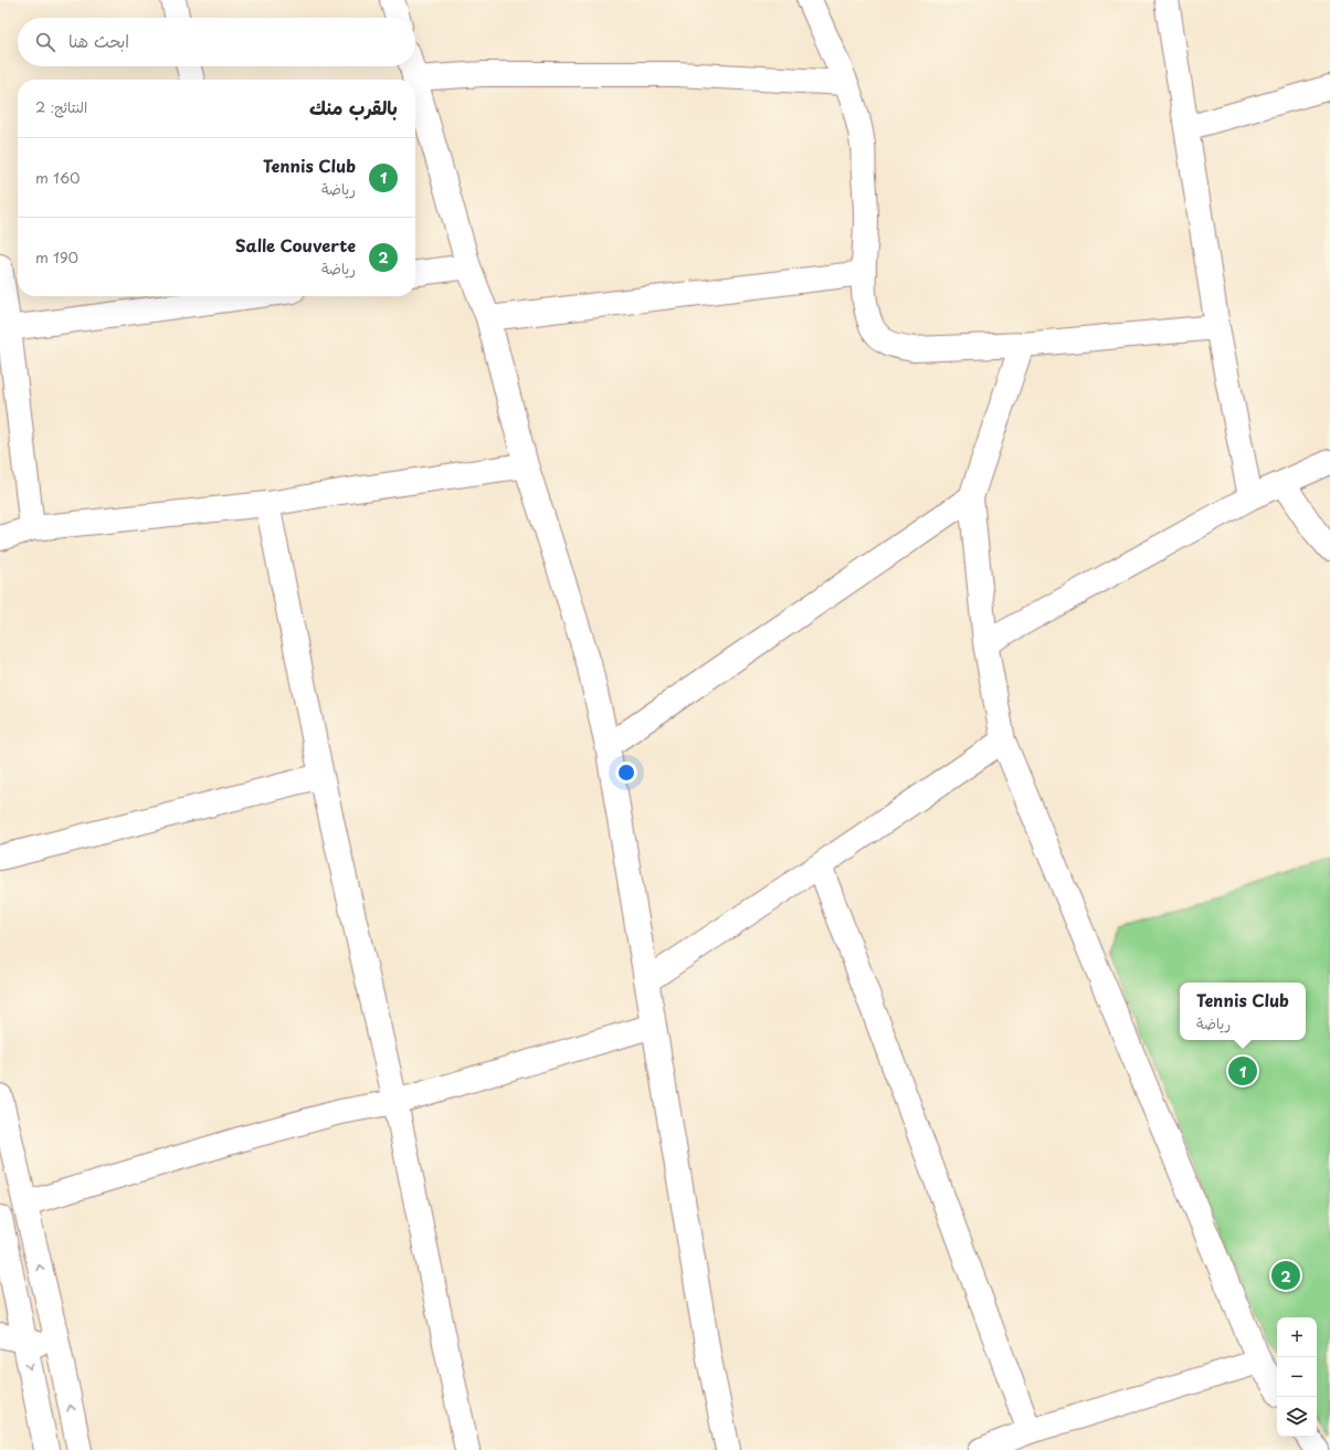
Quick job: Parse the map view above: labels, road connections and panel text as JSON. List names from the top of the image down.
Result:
{
  "page": {
    "search": "ابحث هنا",
    "heading": ["بالقرب منك", "النتائج: 2"],
    "list": [
      {
        "mark": "1",
        "name": "Tennis Club",
        "note": "رياضة",
        "value": "160 m"
      },
      {
        "mark": "2",
        "name": "Salle Couverte",
        "note": "رياضة",
        "value": "190 m"
      }
    ],
    "popup": ["Tennis Club", "رياضة"],
    "pins": ["1", "2"],
    "map_buttons": ["+", "−"]
  }
}
